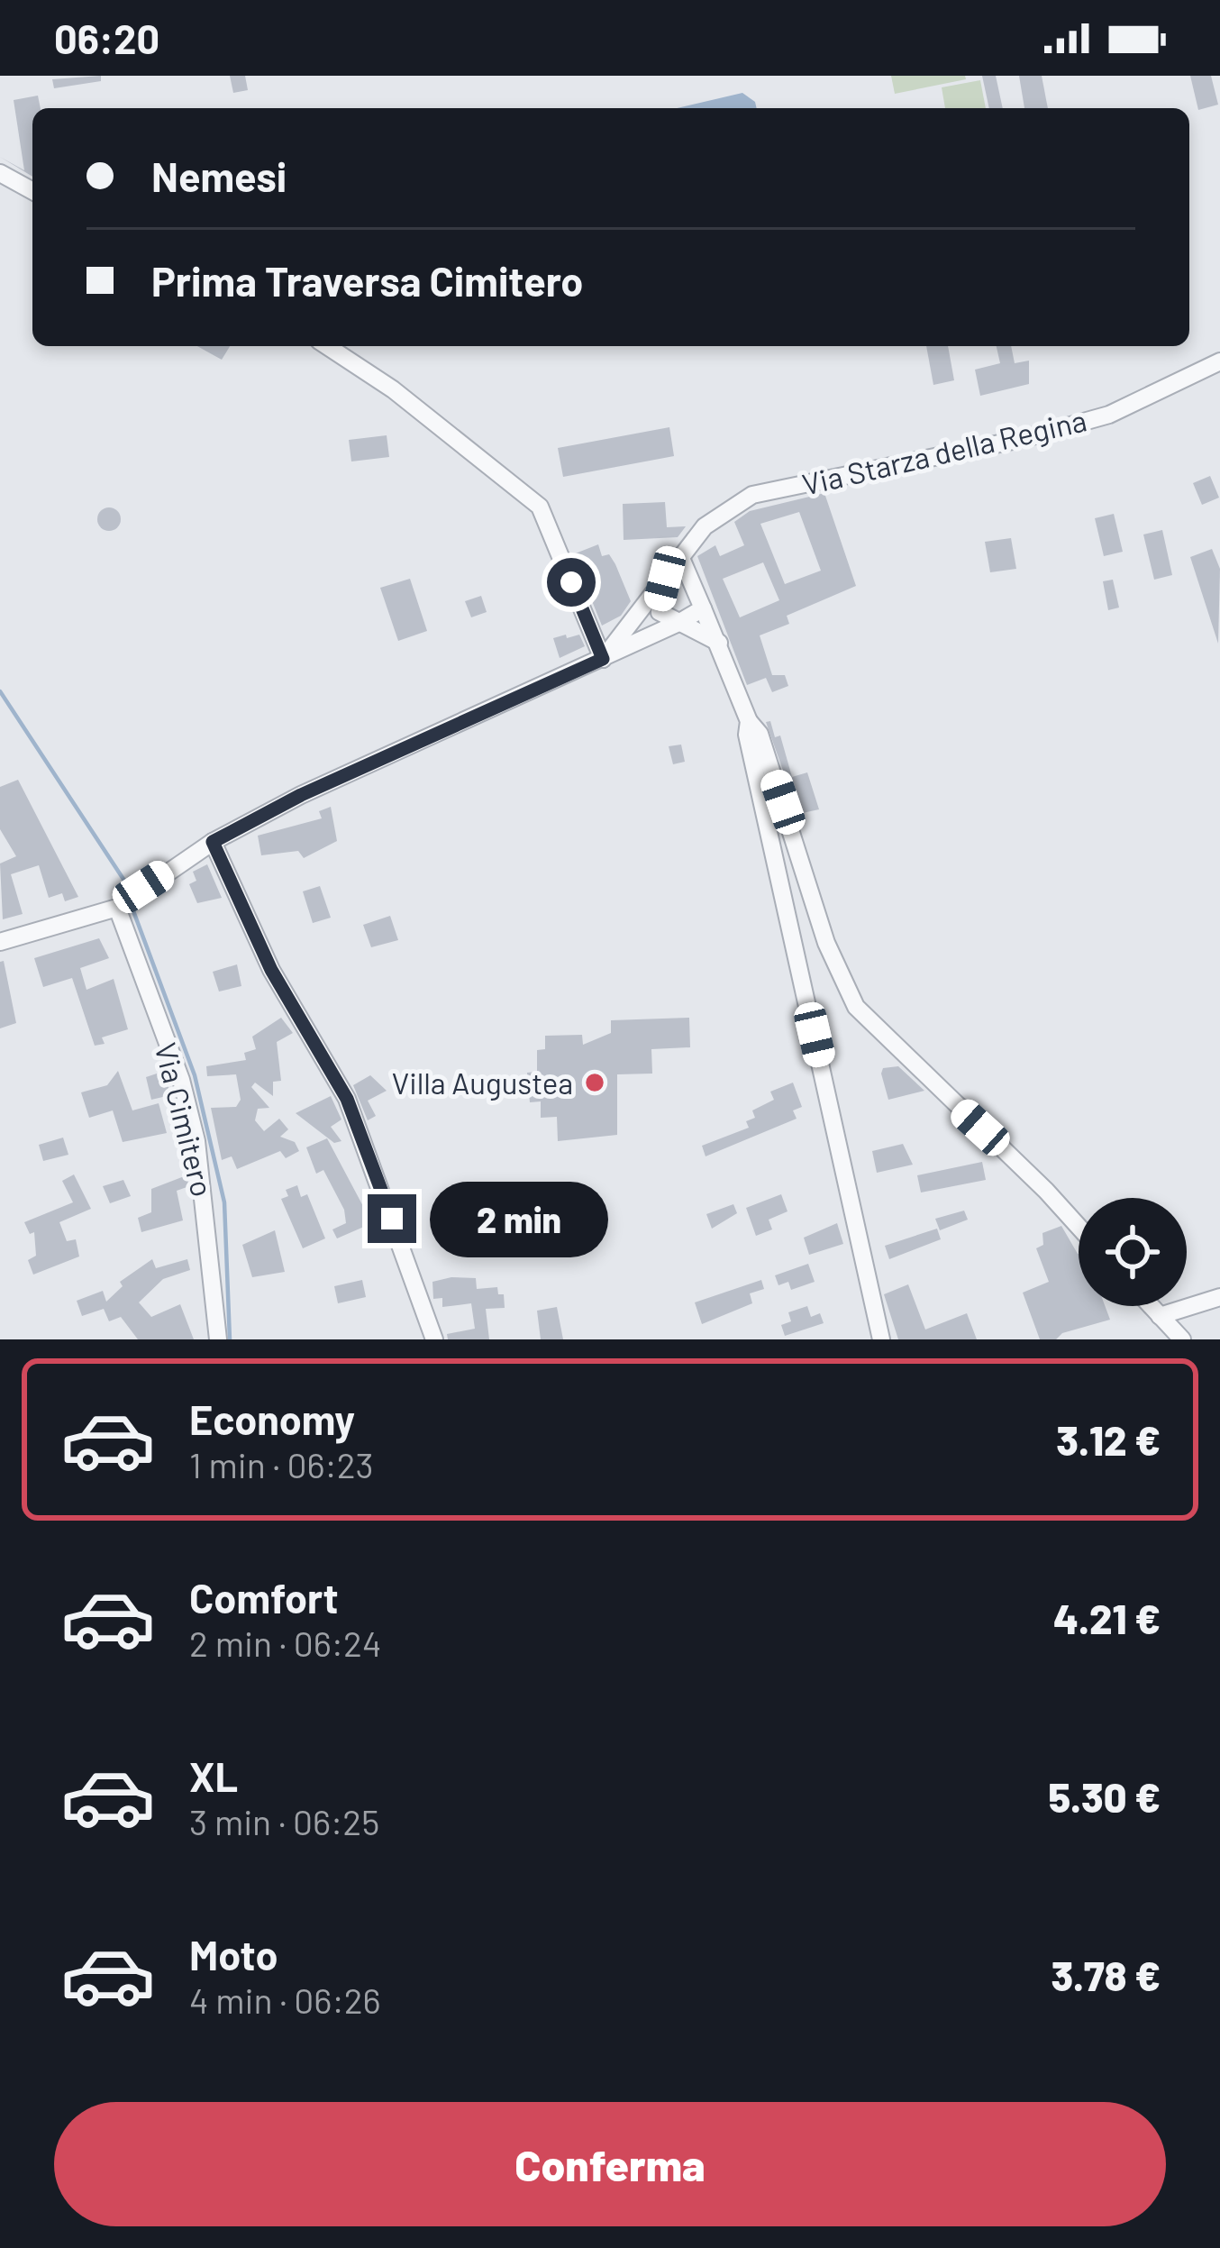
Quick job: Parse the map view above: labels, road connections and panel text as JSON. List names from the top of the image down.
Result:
{
  "streets": {
    "street": ["Via Starza della Regina", "Via Cimitero"]
  },
  "crossings": [
    ["Via Starza della Regina", "Via Cimitero"]
  ],
  "places": ["Villa Augustea"],
  "page": {
    "status": "06:20",
    "banner": ["Nemesi", "Prima Traversa Cimitero"],
    "bubble": "2 min",
    "list": [
      {
        "name": "Economy",
        "note": "1 min · 06:23",
        "value": "3.12 €"
      },
      {
        "name": "Comfort",
        "note": "2 min · 06:24",
        "value": "4.21 €"
      },
      {
        "name": "XL",
        "note": "3 min · 06:25",
        "value": "5.30 €"
      },
      {
        "name": "Moto",
        "note": "4 min · 06:26",
        "value": "3.78 €"
      }
    ],
    "buttons": "Conferma"
  }
}
